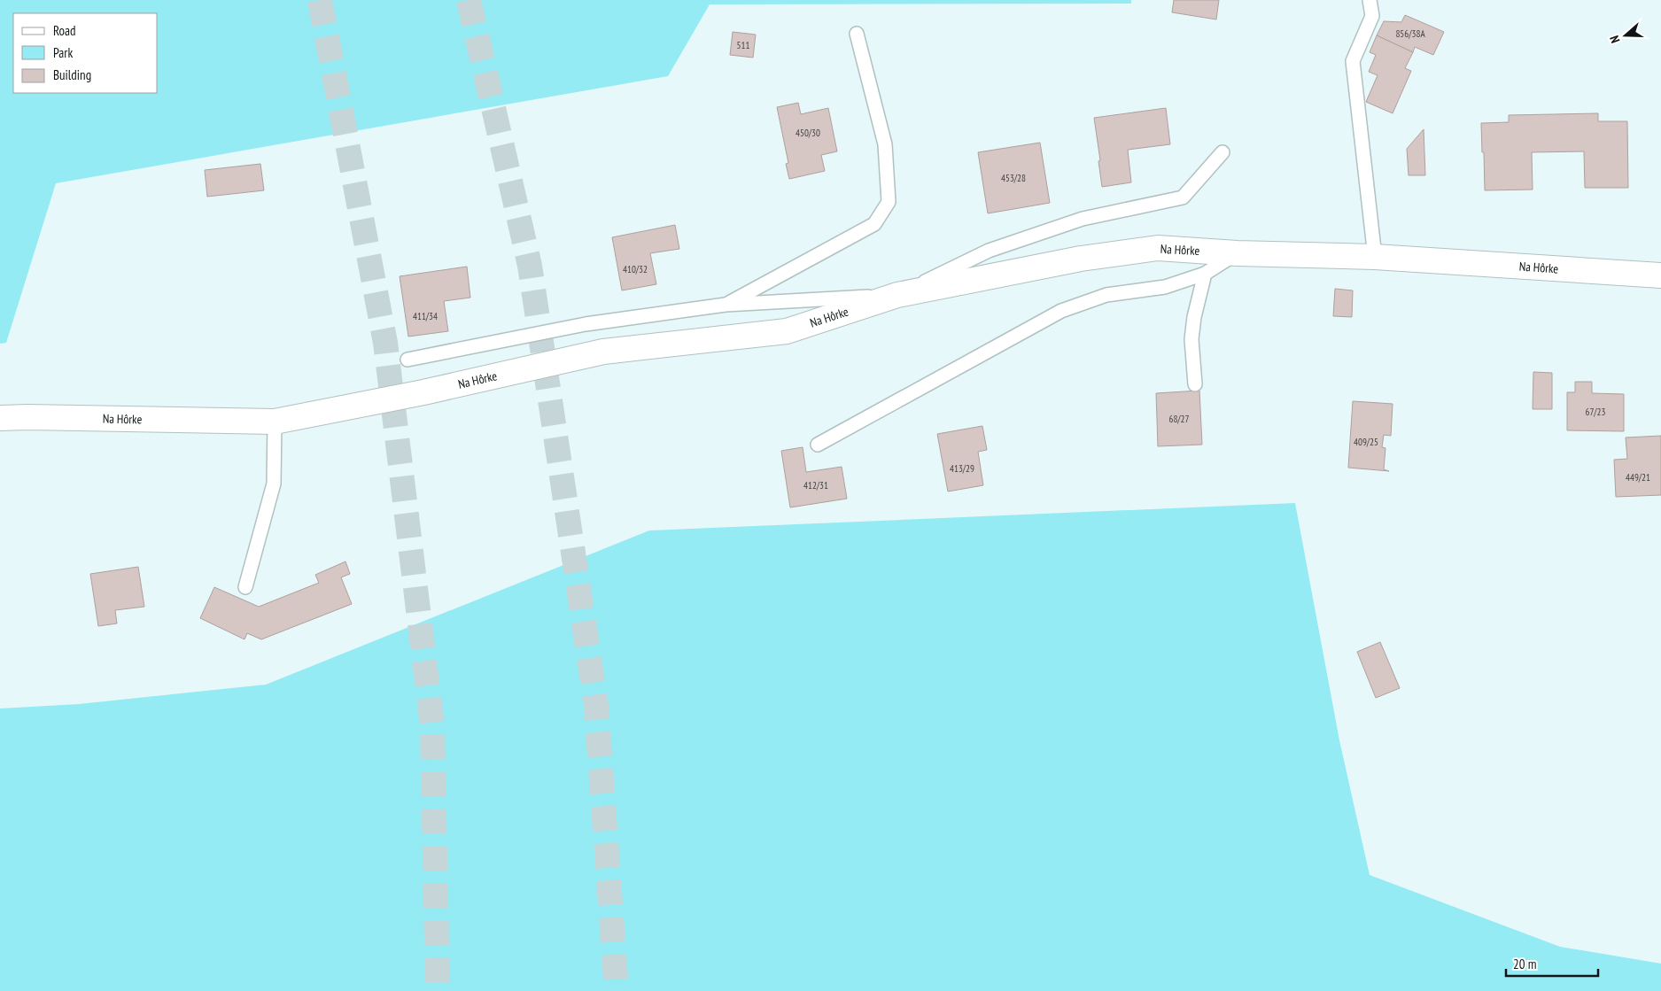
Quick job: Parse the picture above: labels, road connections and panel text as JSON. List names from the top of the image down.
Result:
{
  "streets": {
    "street": ["Na Hôrke"]
  },
  "house_numbers": [
    "856/38A",
    "511",
    "450/30",
    "453/28",
    "410/32",
    "411/34",
    "67/23",
    "68/27",
    "409/25",
    "413/29",
    "449/21",
    "412/31"
  ],
  "legend": ["Road", "Park", "Building"],
  "scale_bar": "20 m",
  "north": "left"
}
